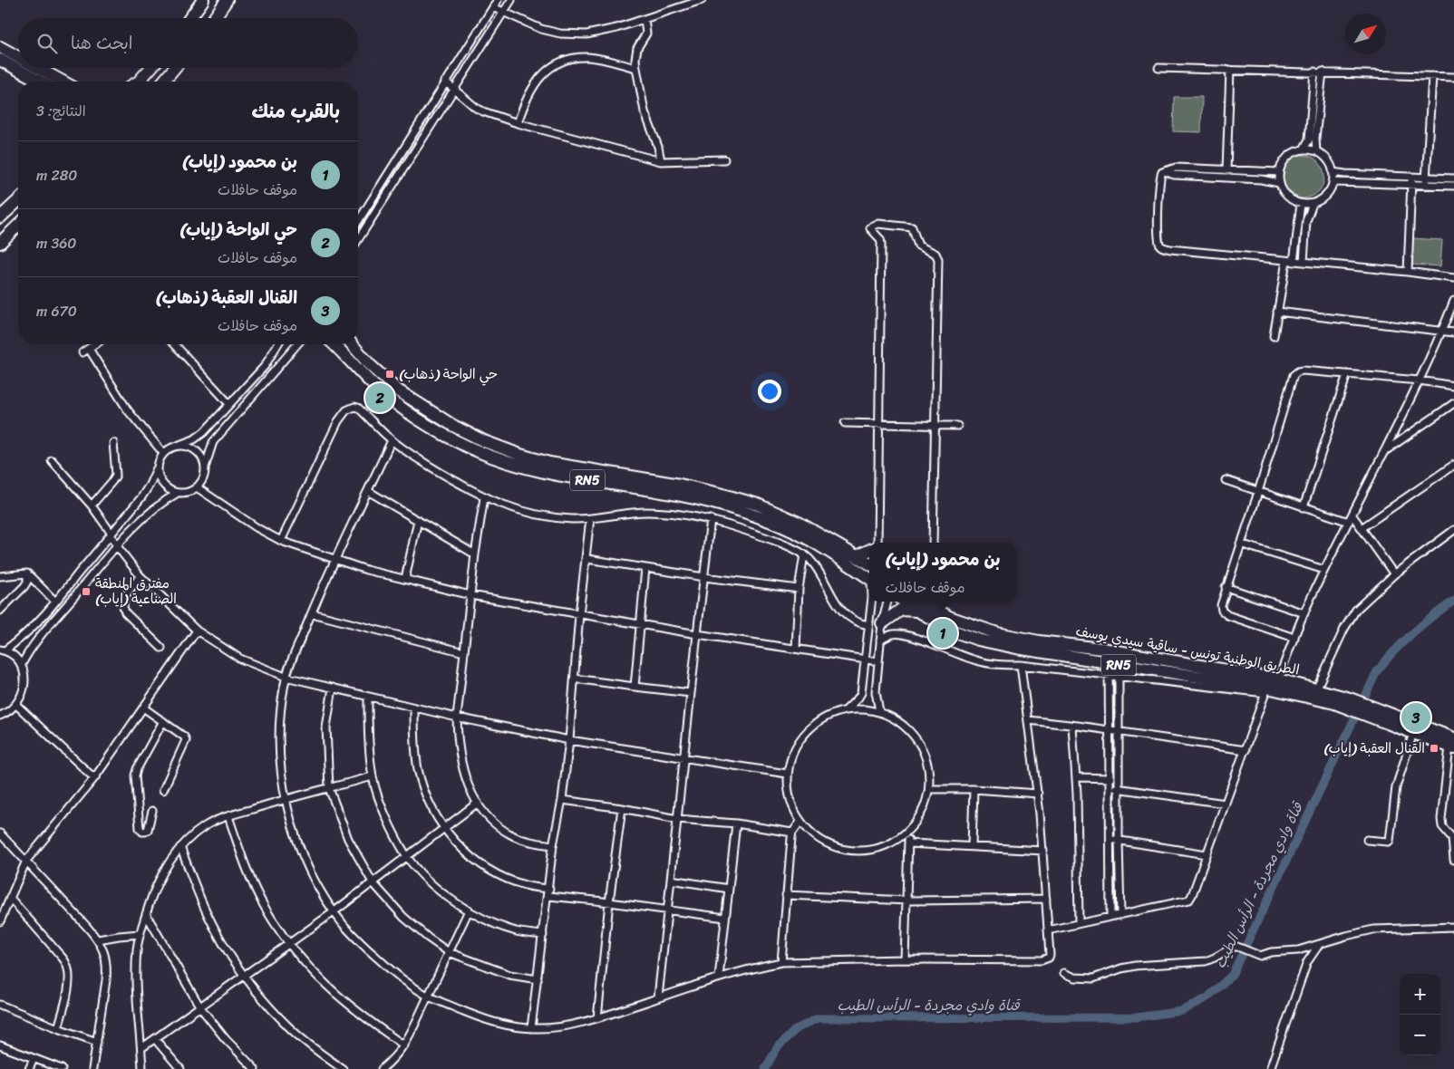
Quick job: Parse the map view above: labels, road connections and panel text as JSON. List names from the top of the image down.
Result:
{
  "streets": {
    "highway": ["RN5", "الطريق الوطنية تونس - ساقية سيدي يوسف"]
  },
  "water": ["قناة وادي مجردة - الرأس الطيب"],
  "places": {
    "transit": ["حي الواحة (ذهاب)", "مفترق المنطقة الصناعية (إياب)", "القنال العقبة (إياب)"]
  },
  "north": "top right",
  "page": {
    "search": "ابحث هنا",
    "heading": ["بالقرب منك", "النتائج: 3"],
    "list": [
      {
        "mark": "1",
        "name": "بن محمود (إياب)",
        "note": "موقف حافلات",
        "value": "280 m"
      },
      {
        "mark": "2",
        "name": "حي الواحة (إياب)",
        "note": "موقف حافلات",
        "value": "360 m"
      },
      {
        "mark": "3",
        "name": "القنال العقبة (ذهاب)",
        "note": "موقف حافلات",
        "value": "670 m"
      }
    ],
    "pins": ["2", "1", "3"],
    "popup": ["بن محمود (إياب)", "موقف حافلات"],
    "map_buttons": ["+", "−"]
  }
}
